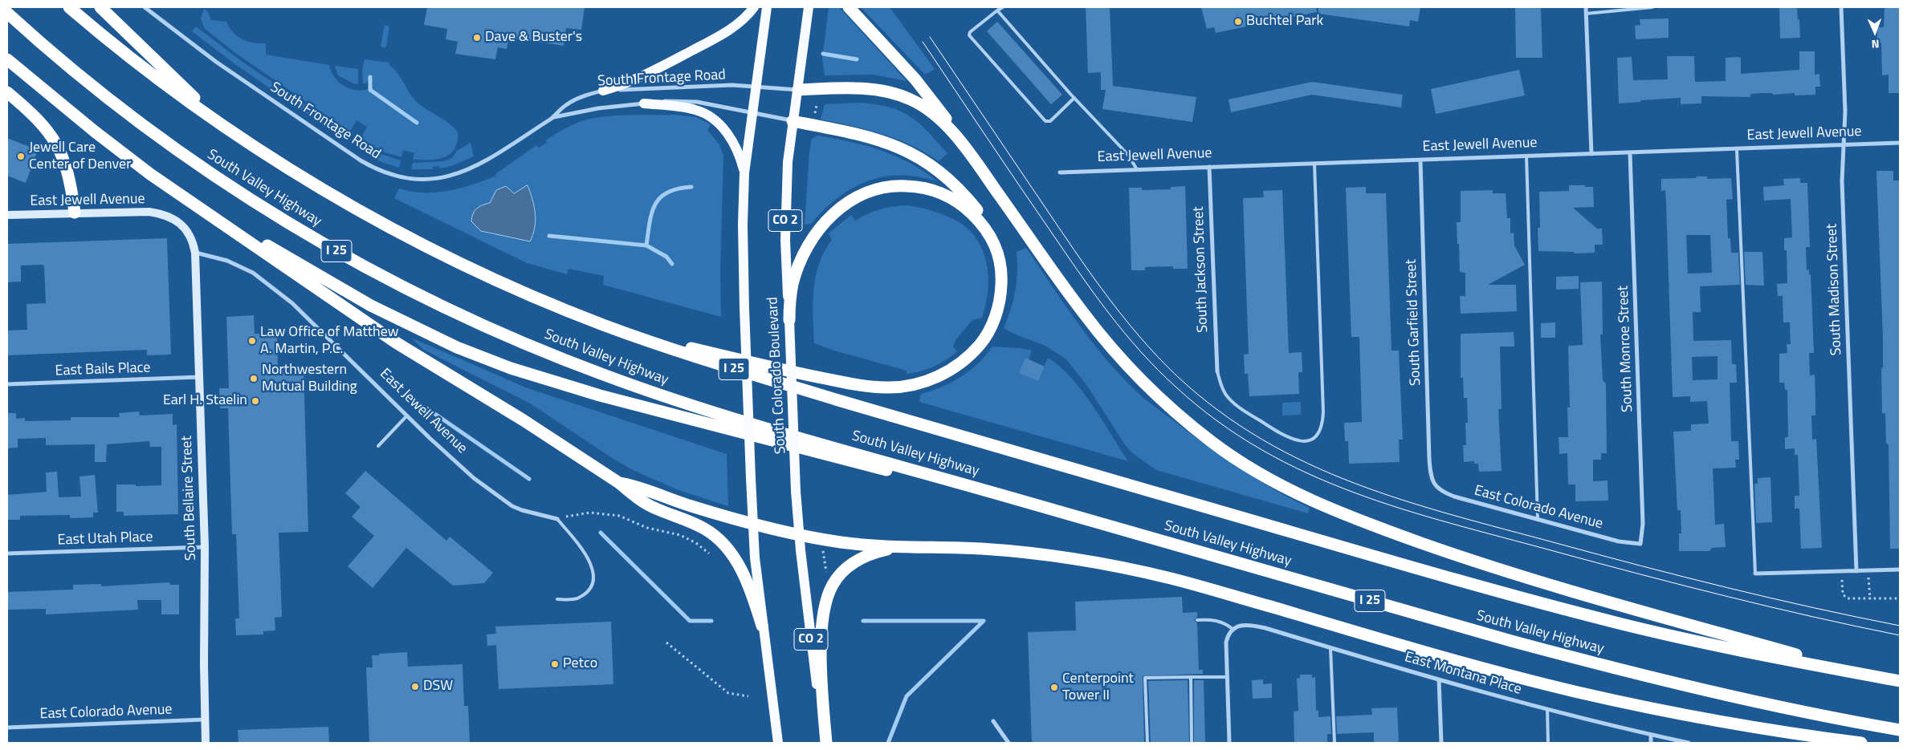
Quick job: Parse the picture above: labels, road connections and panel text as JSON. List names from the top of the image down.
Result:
{
  "streets": {
    "highway": ["South Valley Highway", "I 25"],
    "main road": ["CO 2", "South Colorado Boulevard"],
    "street": [
      "South Frontage Road",
      "East Jewell Avenue",
      "South Jackson Street",
      "South Madison Street",
      "South Garfield Street",
      "South Monroe Street",
      "East Bails Place",
      "South Bellaire Street",
      "East Colorado Avenue",
      "East Utah Place",
      "East Montana Place"
    ]
  },
  "crossings": [
    ["South Frontage Road", "South Colorado Boulevard"],
    ["East Jewell Avenue", "South Jackson Street"],
    ["East Jewell Avenue", "South Madison Street"],
    ["East Jewell Avenue", "South Garfield Street"],
    ["East Jewell Avenue", "South Monroe Street"],
    ["East Jewell Avenue", "South Bellaire Street"],
    ["South Garfield Street", "East Colorado Avenue"],
    ["South Monroe Street", "East Colorado Avenue"],
    ["East Bails Place", "South Bellaire Street"],
    ["South Bellaire Street", "East Colorado Avenue"],
    ["South Bellaire Street", "East Utah Place"]
  ],
  "places": [
    "Buchtel Park",
    "Dave & Buster's",
    "Jewell Care Center of Denver",
    "Law Office of Matthew A. Martin, P.C.",
    "Northwestern Mutual Building",
    "Earl H. Staelin",
    "Petco",
    "DSW",
    "Centerpoint Tower II"
  ],
  "north": "bottom"
}
